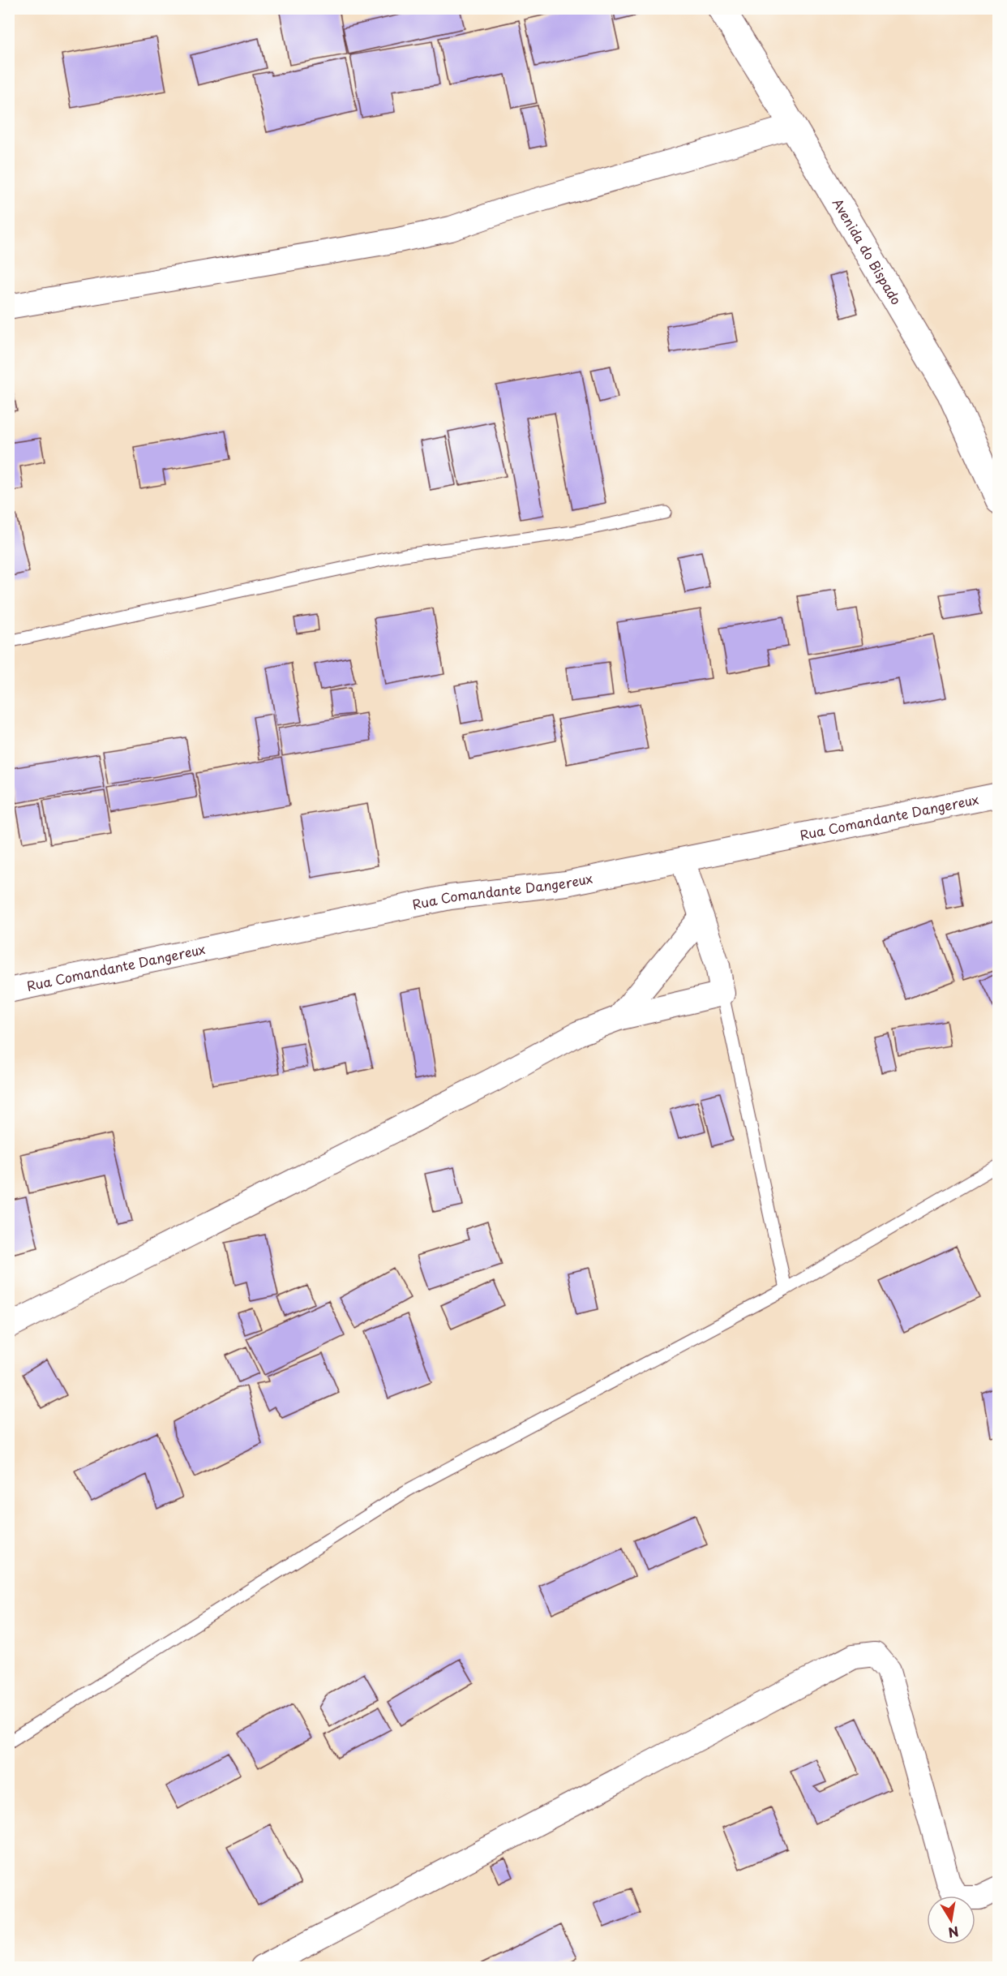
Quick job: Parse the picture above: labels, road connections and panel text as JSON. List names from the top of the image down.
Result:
{
  "streets": {
    "main road": ["Avenida do Bispado"],
    "street": ["Rua Comandante Dangereux"]
  },
  "north": "bottom"
}
